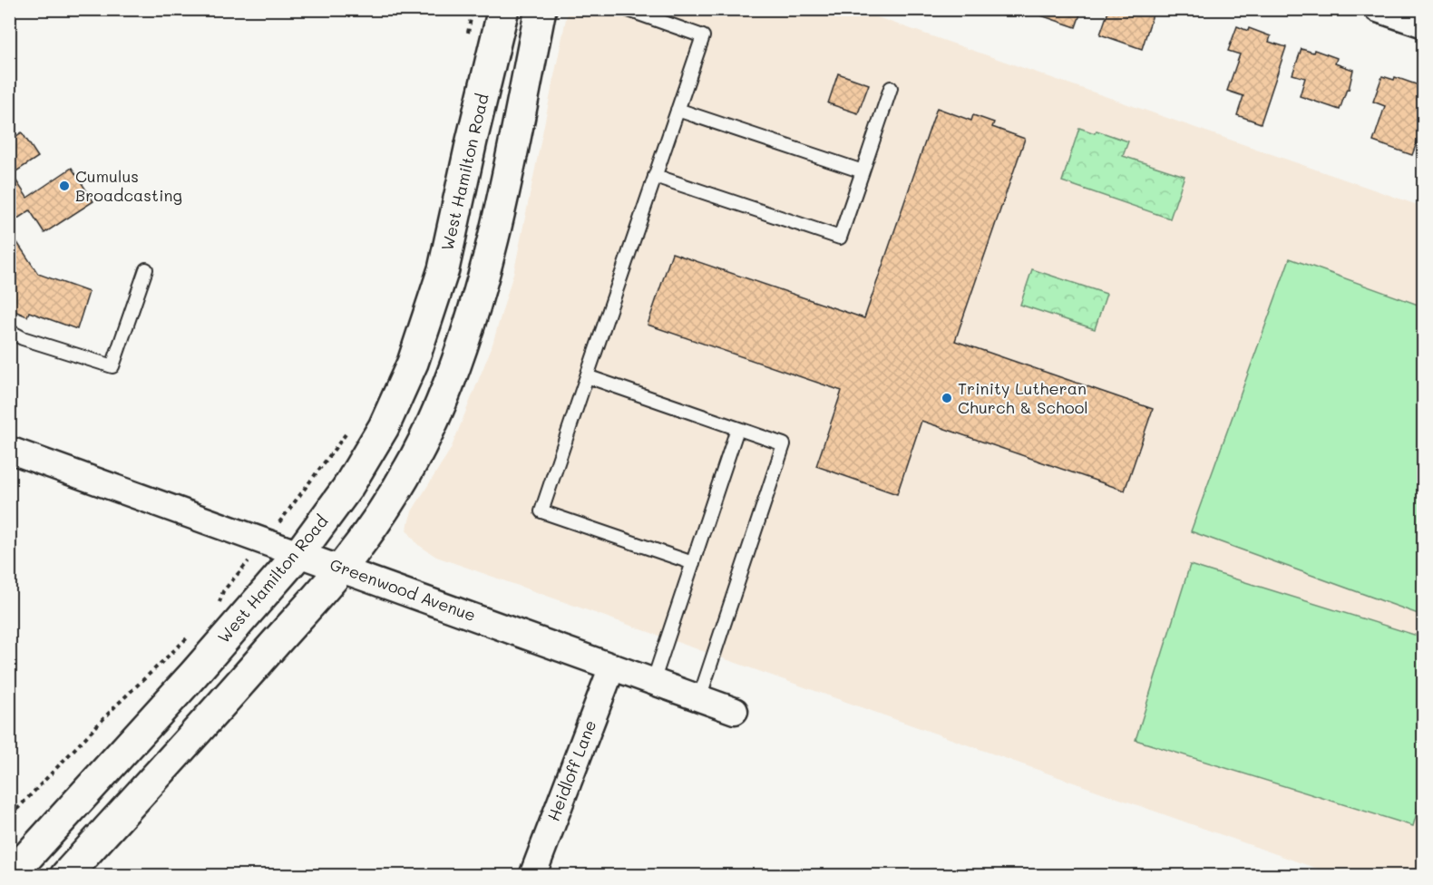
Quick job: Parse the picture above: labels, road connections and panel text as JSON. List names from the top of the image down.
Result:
{
  "streets": {
    "main road": ["West Hamilton Road"],
    "street": ["Greenwood Avenue", "Heidloff Lane"]
  },
  "crossings": [
    ["West Hamilton Road", "Greenwood Avenue"],
    ["Greenwood Avenue", "Heidloff Lane"]
  ],
  "places": ["Cumulus Broadcasting", "Trinity Lutheran Church & School"]
}
